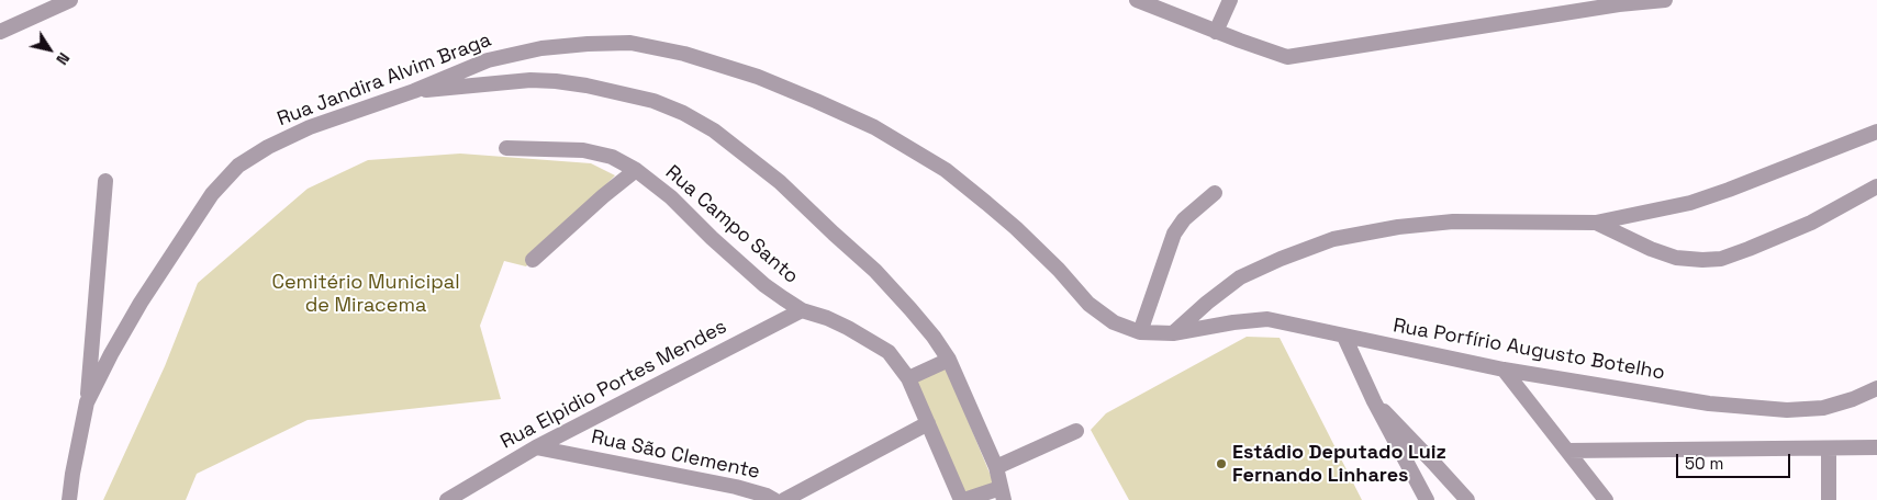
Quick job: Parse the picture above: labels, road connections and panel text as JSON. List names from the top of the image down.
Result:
{
  "streets": {
    "street": [
      "Rua Jandira Alvim Braga",
      "Rua Campo Santo",
      "Rua Porfírio Augusto Botelho",
      "Rua Elpidio Portes Mendes",
      "Rua São Clemente"
    ]
  },
  "crossings": [
    ["Rua Jandira Alvim Braga", "Rua Porfírio Augusto Botelho"],
    ["Rua Campo Santo", "Rua Elpidio Portes Mendes"],
    ["Rua Elpidio Portes Mendes", "Rua São Clemente"]
  ],
  "parks": ["Cemitério Municipal de Miracema"],
  "places": ["Estádio Deputado Luiz Fernando Linhares"],
  "scale_bar": "50 m",
  "north": "bottom right"
}
